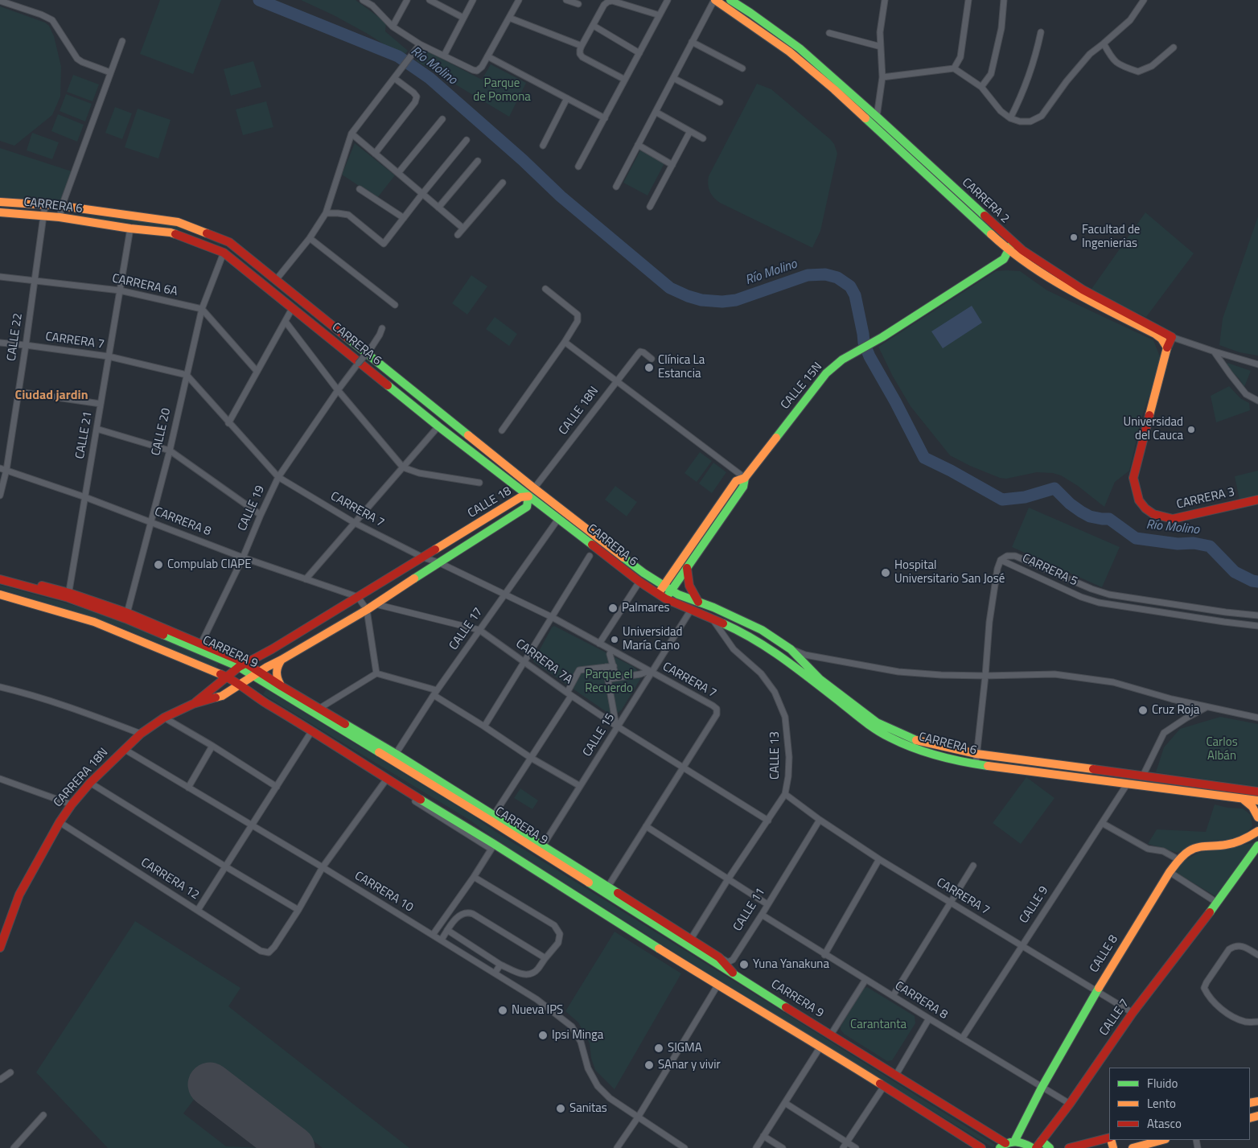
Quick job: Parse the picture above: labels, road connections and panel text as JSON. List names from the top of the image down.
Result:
{
  "streets": {
    "main road": [
      "CARRERA 2",
      "CARRERA 6",
      "CALLE 15N",
      "CALLE 18N",
      "CARRERA 3",
      "CALLE 18",
      "CARRERA 9",
      "CARRERA 18N",
      "CALLE 8",
      "CALLE 7"
    ],
    "street": [
      "CARRERA 6A",
      "CALLE 22",
      "CARRERA 7",
      "CALLE 20",
      "CALLE 21",
      "CALLE 19",
      "CARRERA 8",
      "CARRERA 5",
      "CALLE 17",
      "CARRERA 7A",
      "CALLE 15",
      "CALLE 13",
      "CARRERA 12",
      "CARRERA 10",
      "CALLE 9",
      "CALLE 11"
    ]
  },
  "crossings": [
    ["CARRERA 2", "CALLE 15N"],
    ["CARRERA 2", "CARRERA 3"],
    ["CARRERA 6", "CALLE 22"],
    ["CARRERA 6", "CALLE 15N"],
    ["CARRERA 6", "CALLE 18N"],
    ["CARRERA 6", "CALLE 20"],
    ["CARRERA 6", "CALLE 21"],
    ["CARRERA 6", "CALLE 18"],
    ["CARRERA 6", "CALLE 17"],
    ["CARRERA 6", "CALLE 15"],
    ["CARRERA 6", "CALLE 13"],
    ["CARRERA 6", "CALLE 9"],
    ["CARRERA 6A", "CALLE 22"],
    ["CARRERA 6A", "CALLE 20"],
    ["CARRERA 6A", "CALLE 21"],
    ["CALLE 22", "CARRERA 7"],
    ["CALLE 22", "CARRERA 8"],
    ["CARRERA 7", "CALLE 20"],
    ["CARRERA 7", "CALLE 21"],
    ["CARRERA 7", "CALLE 18"],
    ["CARRERA 7", "CALLE 19"],
    ["CARRERA 7", "CALLE 17"],
    ["CARRERA 7", "CARRERA 7A"],
    ["CARRERA 7", "CALLE 15"],
    ["CARRERA 7", "CALLE 13"],
    ["CARRERA 7", "CALLE 9"],
    ["CARRERA 7", "CALLE 11"],
    ["CARRERA 7", "CALLE 8"],
    ["CARRERA 7", "CALLE 7"],
    ["CALLE 18N", "CALLE 18"],
    ["CALLE 20", "CARRERA 8"],
    ["CALLE 20", "CARRERA 9"],
    ["CALLE 21", "CARRERA 8"],
    ["CALLE 21", "CARRERA 9"],
    ["CALLE 18", "CARRERA 8"],
    ["CALLE 18", "CARRERA 9"],
    ["CALLE 18", "CARRERA 7A"],
    ["CALLE 18", "CARRERA 18N"],
    ["CALLE 19", "CARRERA 8"],
    ["CARRERA 8", "CALLE 9"],
    ["CARRERA 8", "CALLE 11"],
    ["CARRERA 8", "CALLE 8"],
    ["CARRERA 8", "CALLE 7"],
    ["CALLE 17", "CARRERA 7A"],
    ["CARRERA 9", "CALLE 15"],
    ["CARRERA 9", "CALLE 8"],
    ["CARRERA 7A", "CALLE 15"],
    ["CARRERA 7A", "CALLE 13"],
    ["CARRERA 18N", "CARRERA 12"],
    ["CARRERA 18N", "CARRERA 10"]
  ],
  "districts": ["Ciudad jardin"],
  "water": ["Río Molino"],
  "parks": [
    "Parque de Pomona",
    "Parque el Recuerdo",
    "Carlos Albán",
    "Carantanta"
  ],
  "places": [
    "Facultad de Ingenierias",
    "Clínica La Estancia",
    "Universidad del Cauca",
    "Compulab CIAPE",
    "Hospital Universitario San José",
    "Palmares",
    "Universidad María Cano",
    "Cruz Roja",
    "Yuna Yanakuna",
    "Nueva IPS",
    "Ipsi Minga",
    "SIGMA",
    "SAnar y vivir",
    "Sanitas"
  ],
  "legend": ["Fluido", "Lento", "Atasco"]
}
